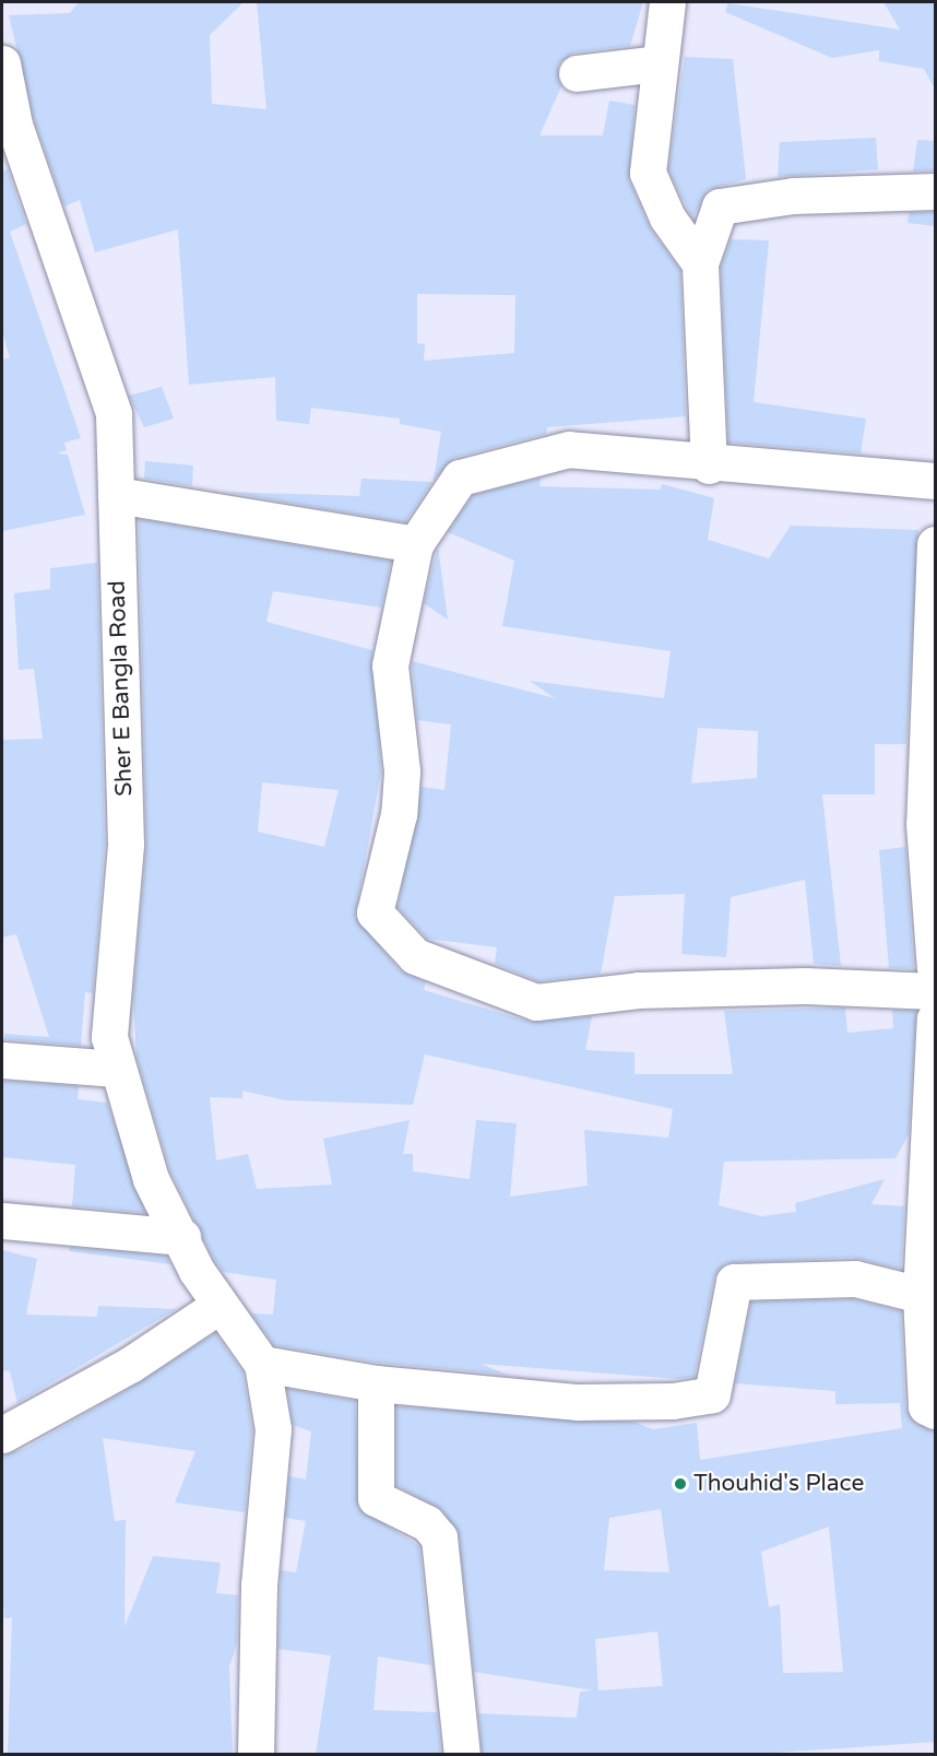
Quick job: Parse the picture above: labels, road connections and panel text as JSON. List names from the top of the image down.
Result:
{
  "streets": {
    "street": ["Sher E Bangla Road"]
  },
  "places": ["Thouhid's Place"]
}
